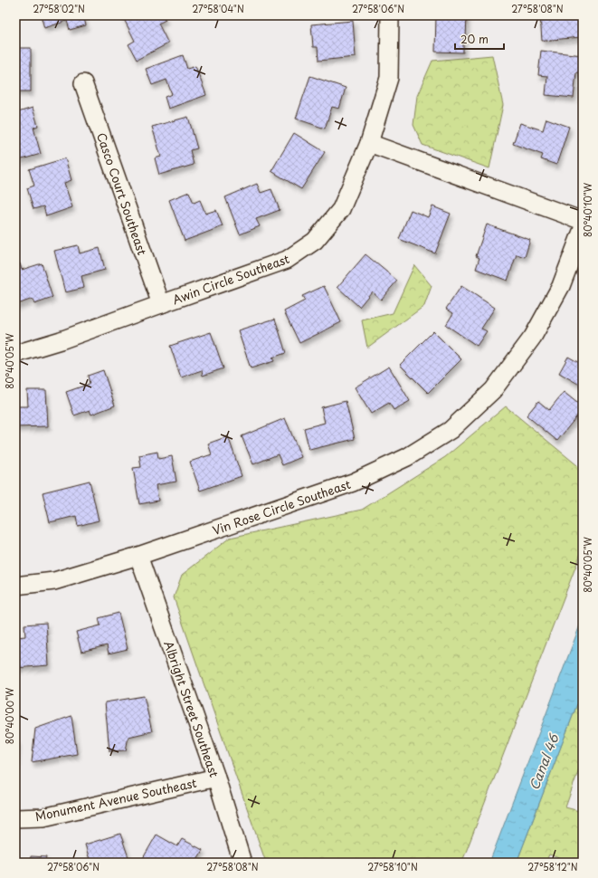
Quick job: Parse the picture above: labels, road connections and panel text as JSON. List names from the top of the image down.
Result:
{
  "streets": {
    "street": [
      "Casco Court Southeast",
      "Awin Circle Southeast",
      "Vin Rose Circle Southeast",
      "Albright Street Southeast",
      "Monument Avenue Southeast"
    ]
  },
  "crossings": [
    ["Casco Court Southeast", "Awin Circle Southeast"],
    ["Vin Rose Circle Southeast", "Albright Street Southeast"],
    ["Albright Street Southeast", "Monument Avenue Southeast"]
  ],
  "water": ["Canal 46"],
  "scale_bar": "20 m",
  "coordinates": [
    "27°58'02\"N",
    "27°58'04\"N",
    "27°58'06\"N",
    "27°58'08\"N",
    "80°40'10\"W",
    "80°40'05\"W",
    "80°40'00\"W",
    "27°58'10\"N",
    "27°58'12\"N"
  ]
}
